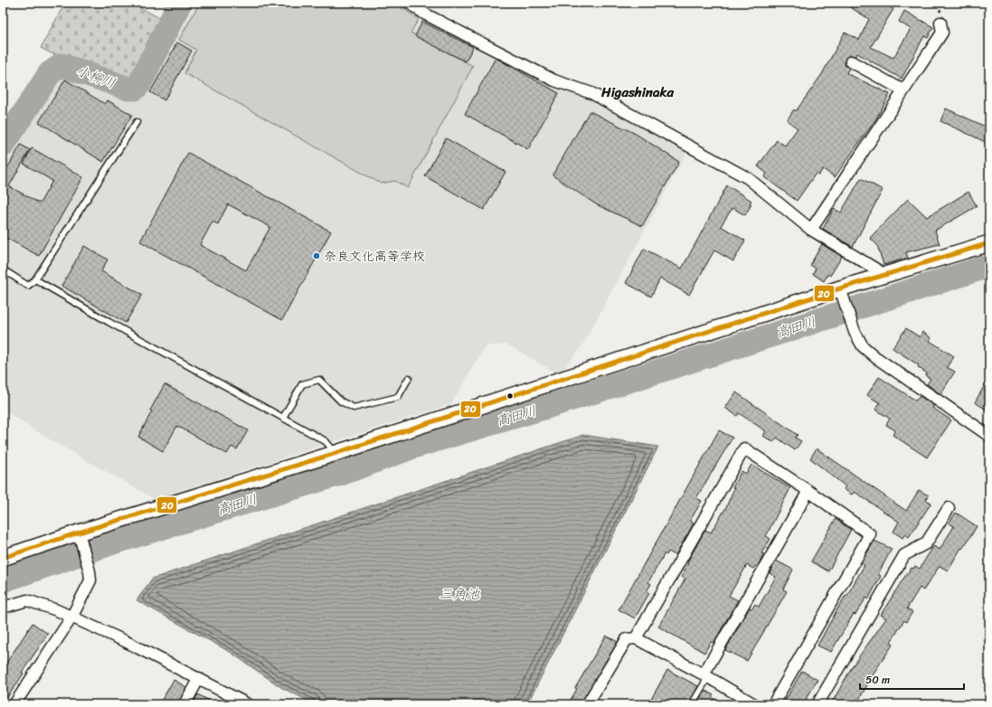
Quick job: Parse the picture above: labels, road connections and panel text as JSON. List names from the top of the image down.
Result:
{
  "districts": ["Higashinaka"],
  "water": ["小柳川", "高田川", "三角池"],
  "places": ["奈良文化高等学校"],
  "lines": ["transit line 20"],
  "scale_bar": "50 m"
}
